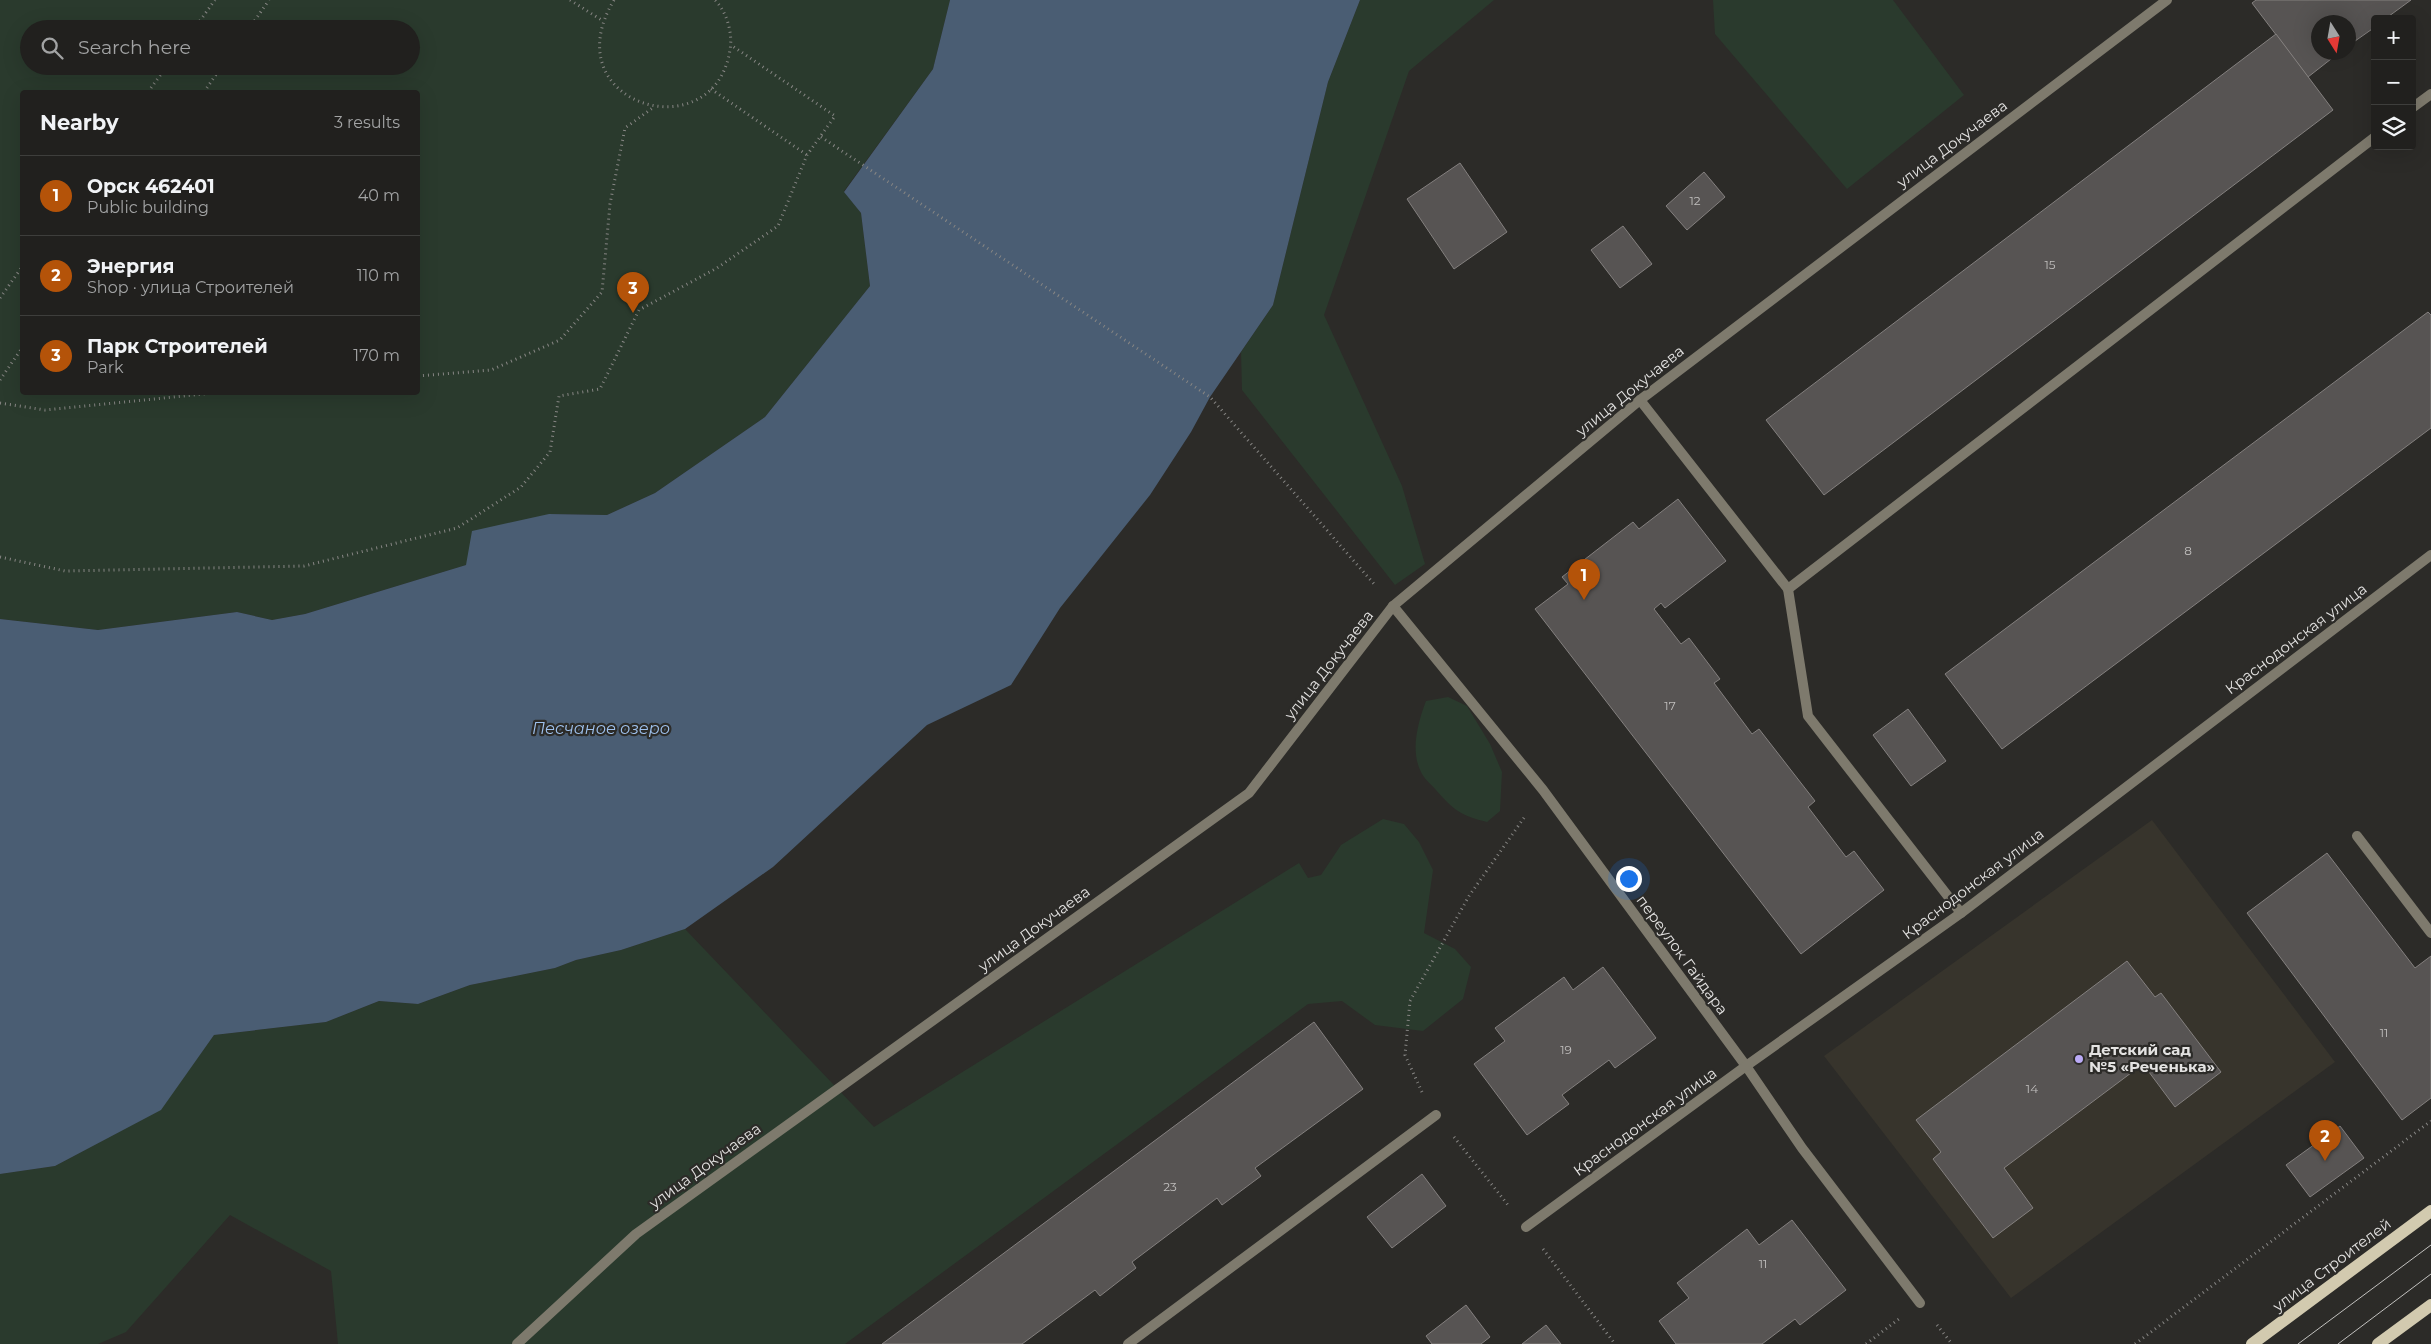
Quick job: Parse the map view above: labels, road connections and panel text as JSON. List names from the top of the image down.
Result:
{
  "streets": {
    "main road": ["улица Строителей"],
    "street": ["улица Докучаева", "Краснодонская улица", "переулок Гайдара"]
  },
  "crossings": [
    ["улица Докучаева", "переулок Гайдара"],
    ["Краснодонская улица", "переулок Гайдара"]
  ],
  "water": ["Песчаное озеро"],
  "places": ["Детский сад №5 «Реченька»"],
  "house_numbers": [
    "12",
    "15",
    "8",
    "17",
    "11",
    "19",
    "14",
    "23",
    "11"
  ],
  "north": "bottom",
  "page": {
    "map_buttons": ["+", "−"],
    "search": "Search here",
    "heading": ["Nearby", "3 results"],
    "list": [
      {
        "mark": "1",
        "name": "Орск 462401",
        "note": "Public building",
        "value": "40 m"
      },
      {
        "mark": "2",
        "name": "Энергия",
        "note": "Shop · улица Строителей",
        "value": "110 m"
      },
      {
        "mark": "3",
        "name": "Парк Строителей",
        "note": "Park",
        "value": "170 m"
      }
    ],
    "pins": ["3", "1", "2"]
  }
}
